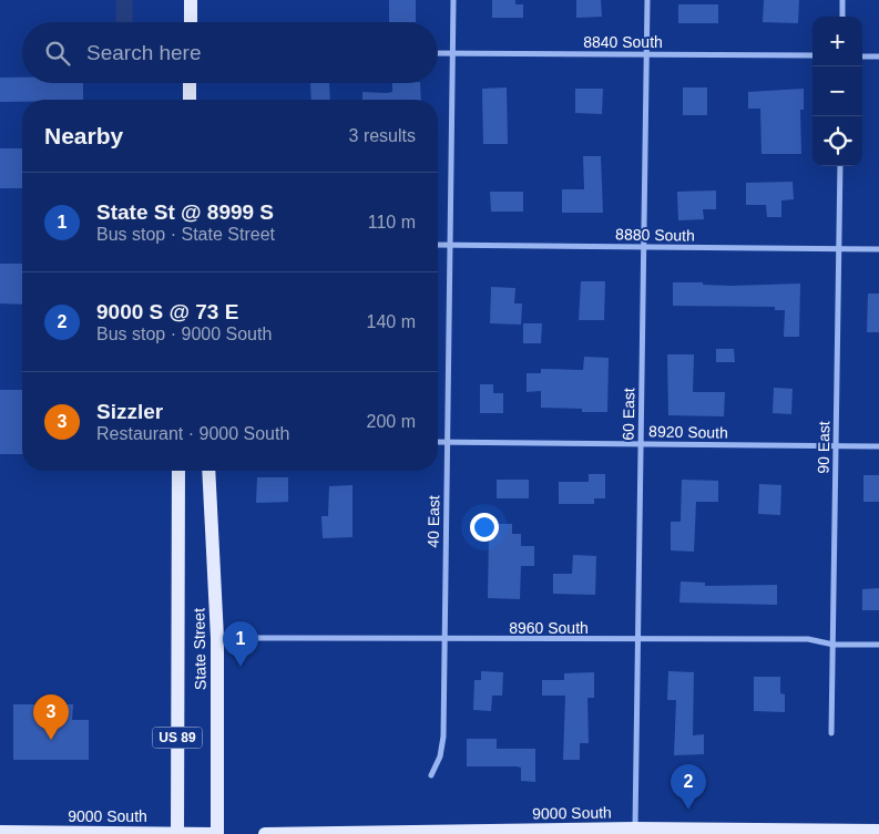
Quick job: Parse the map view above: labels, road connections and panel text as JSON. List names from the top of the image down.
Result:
{
  "streets": {
    "main road": ["State Street", "US 89", "9000 South"],
    "street": [
      "8840 South",
      "8880 South",
      "60 East",
      "8920 South",
      "90 East",
      "40 East",
      "8960 South"
    ]
  },
  "crossings": [
    ["8840 South", "60 East"],
    ["8840 South", "40 East"],
    ["8880 South", "60 East"],
    ["8880 South", "90 East"],
    ["8880 South", "40 East"],
    ["60 East", "8920 South"],
    ["60 East", "8960 South"],
    ["60 East", "9000 South"],
    ["8920 South", "90 East"],
    ["8920 South", "40 East"],
    ["90 East", "8960 South"],
    ["40 East", "8960 South"],
    ["8960 South", "State Street"],
    ["State Street", "9000 South"]
  ],
  "page": {
    "map_buttons": ["+", "−"],
    "search": "Search here",
    "heading": ["Nearby", "3 results"],
    "list": [
      {
        "mark": "1",
        "name": "State St @ 8999 S",
        "note": "Bus stop · State Street",
        "value": "110 m"
      },
      {
        "mark": "2",
        "name": "9000 S @ 73 E",
        "note": "Bus stop · 9000 South",
        "value": "140 m"
      },
      {
        "mark": "3",
        "name": "Sizzler",
        "note": "Restaurant · 9000 South",
        "value": "200 m"
      }
    ],
    "pins": ["1", "3", "2"]
  }
}
